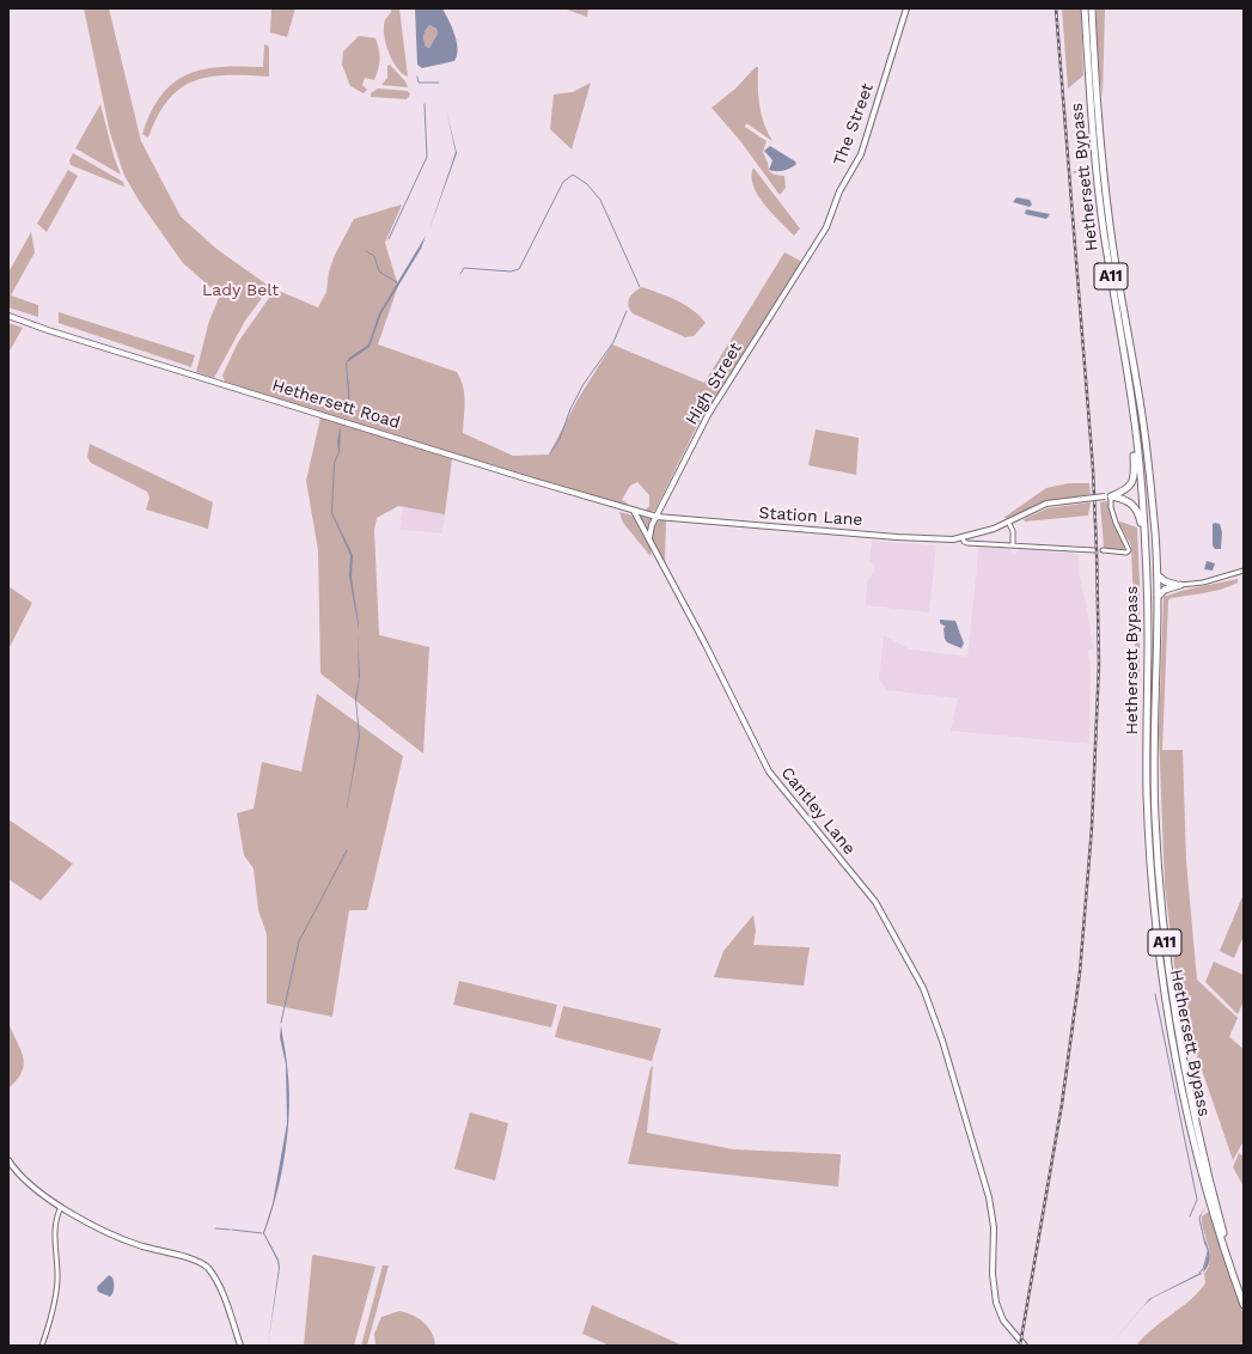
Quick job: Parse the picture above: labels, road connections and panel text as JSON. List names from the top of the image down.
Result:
{
  "streets": {
    "highway": ["Hethersett Bypass", "A11"],
    "street": [
      "The Street",
      "High Street",
      "Hethersett Road",
      "Station Lane",
      "Cantley Lane"
    ]
  },
  "crossings": [
    ["The Street", "High Street"],
    ["Hethersett Bypass", "A11"],
    ["A11", "Station Lane"],
    ["High Street", "Hethersett Road"],
    ["High Street", "Station Lane"],
    ["Hethersett Road", "Station Lane"],
    ["Hethersett Road", "Cantley Lane"]
  ],
  "parks": ["Lady Belt"]
}
